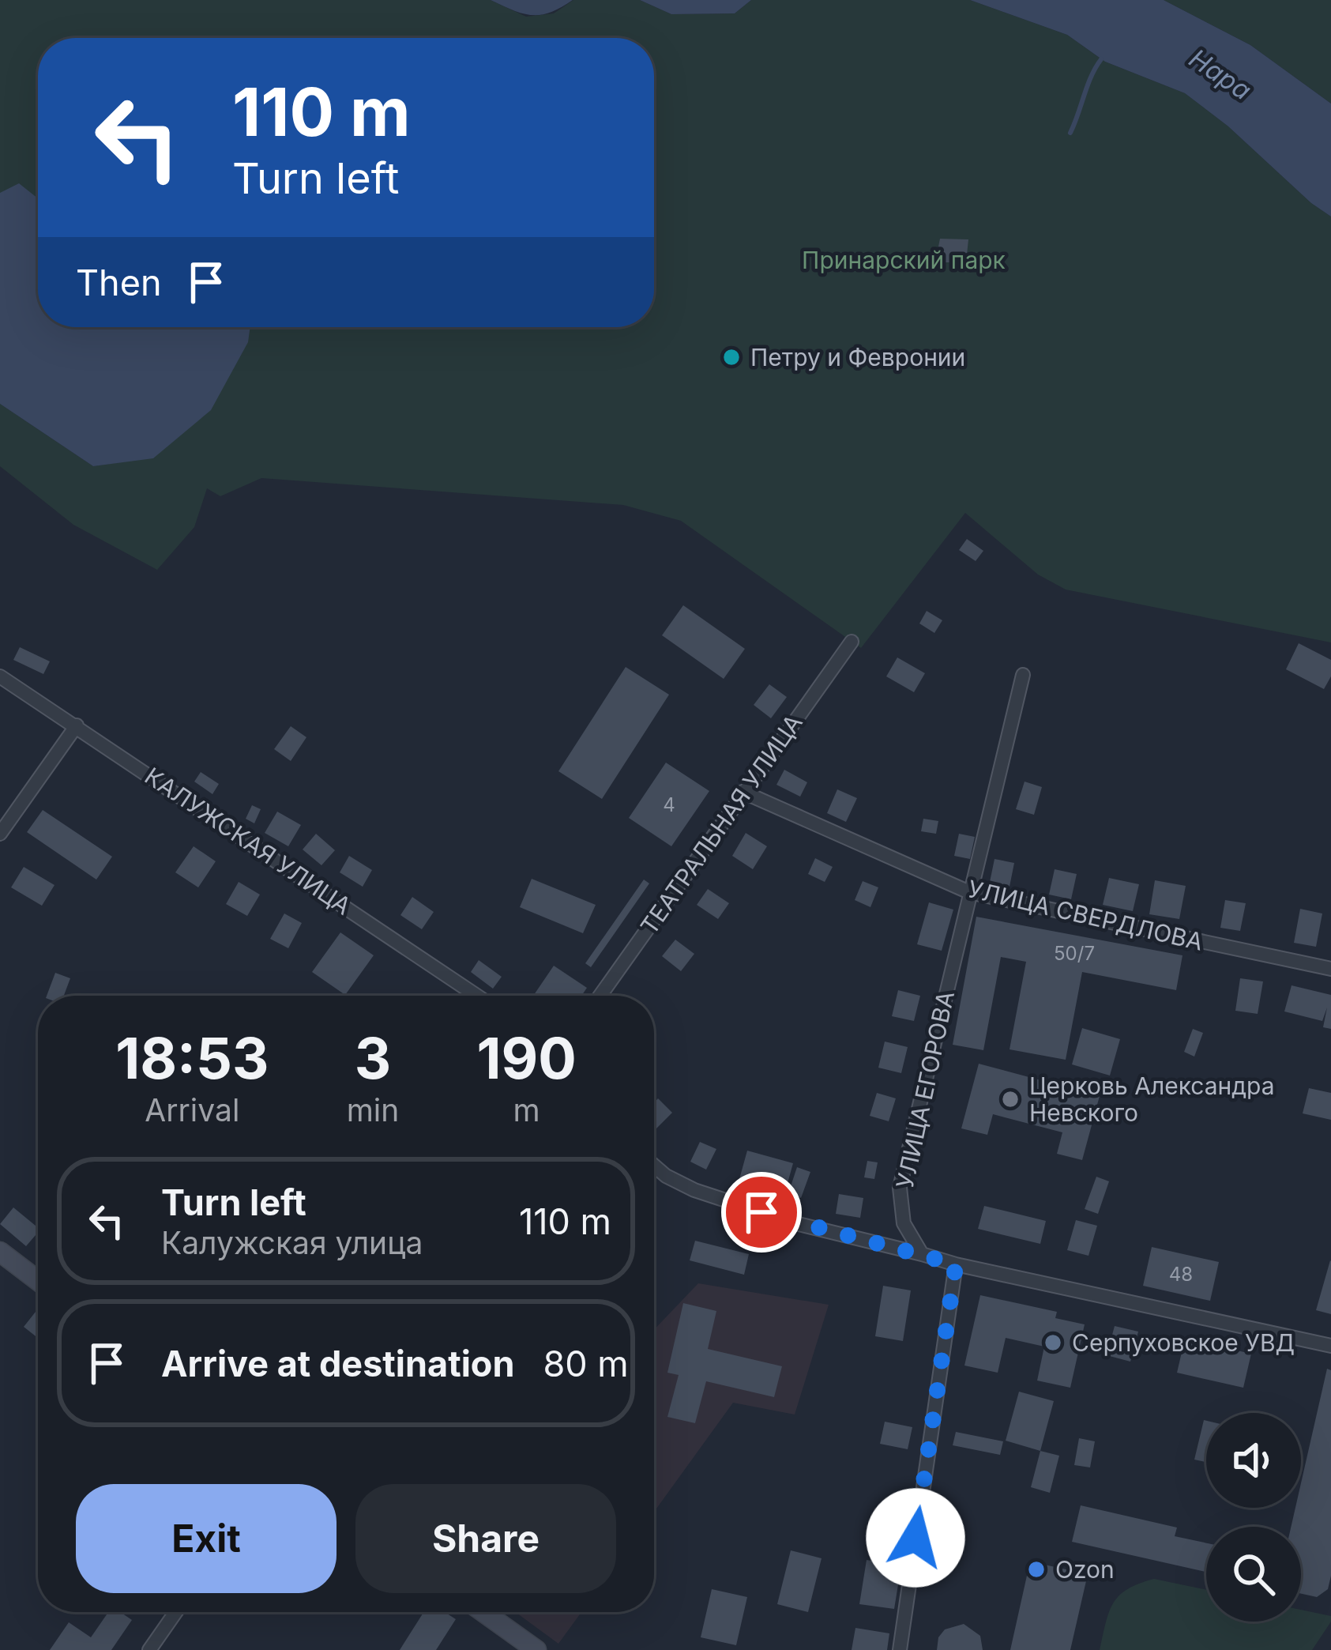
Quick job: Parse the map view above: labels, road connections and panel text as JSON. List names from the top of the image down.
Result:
{
  "streets": {
    "street": [
      "ТЕАТРАЛЬНАЯ УЛИЦА",
      "КАЛУЖСКАЯ УЛИЦА",
      "УЛИЦА СВЕРДЛОВА",
      "УЛИЦА ЕГОРОВА"
    ]
  },
  "crossings": [
    ["ТЕАТРАЛЬНАЯ УЛИЦА", "УЛИЦА СВЕРДЛОВА"],
    ["УЛИЦА СВЕРДЛОВА", "УЛИЦА ЕГОРОВА"]
  ],
  "water": ["Нара"],
  "parks": ["Принарский парк"],
  "places": [
    "Петру и Февронии",
    "Церковь Александра Невского",
    "Серпуховское УВД",
    "Ozon"
  ],
  "house_numbers": ["4", "50/7", "48"],
  "page": {
    "turn": ["110 m", "Turn left"],
    "then": "Then",
    "eta": [
      "18:53",
      "Arrival",
      "3",
      "min",
      "190",
      "m"
    ],
    "list": [
      {
        "name": "Turn left",
        "note": "Калужская улица",
        "value": "110 m"
      },
      {
        "name": "Arrive at destination",
        "value": "80 m"
      }
    ],
    "buttons": ["Exit", "Share"]
  }
}
